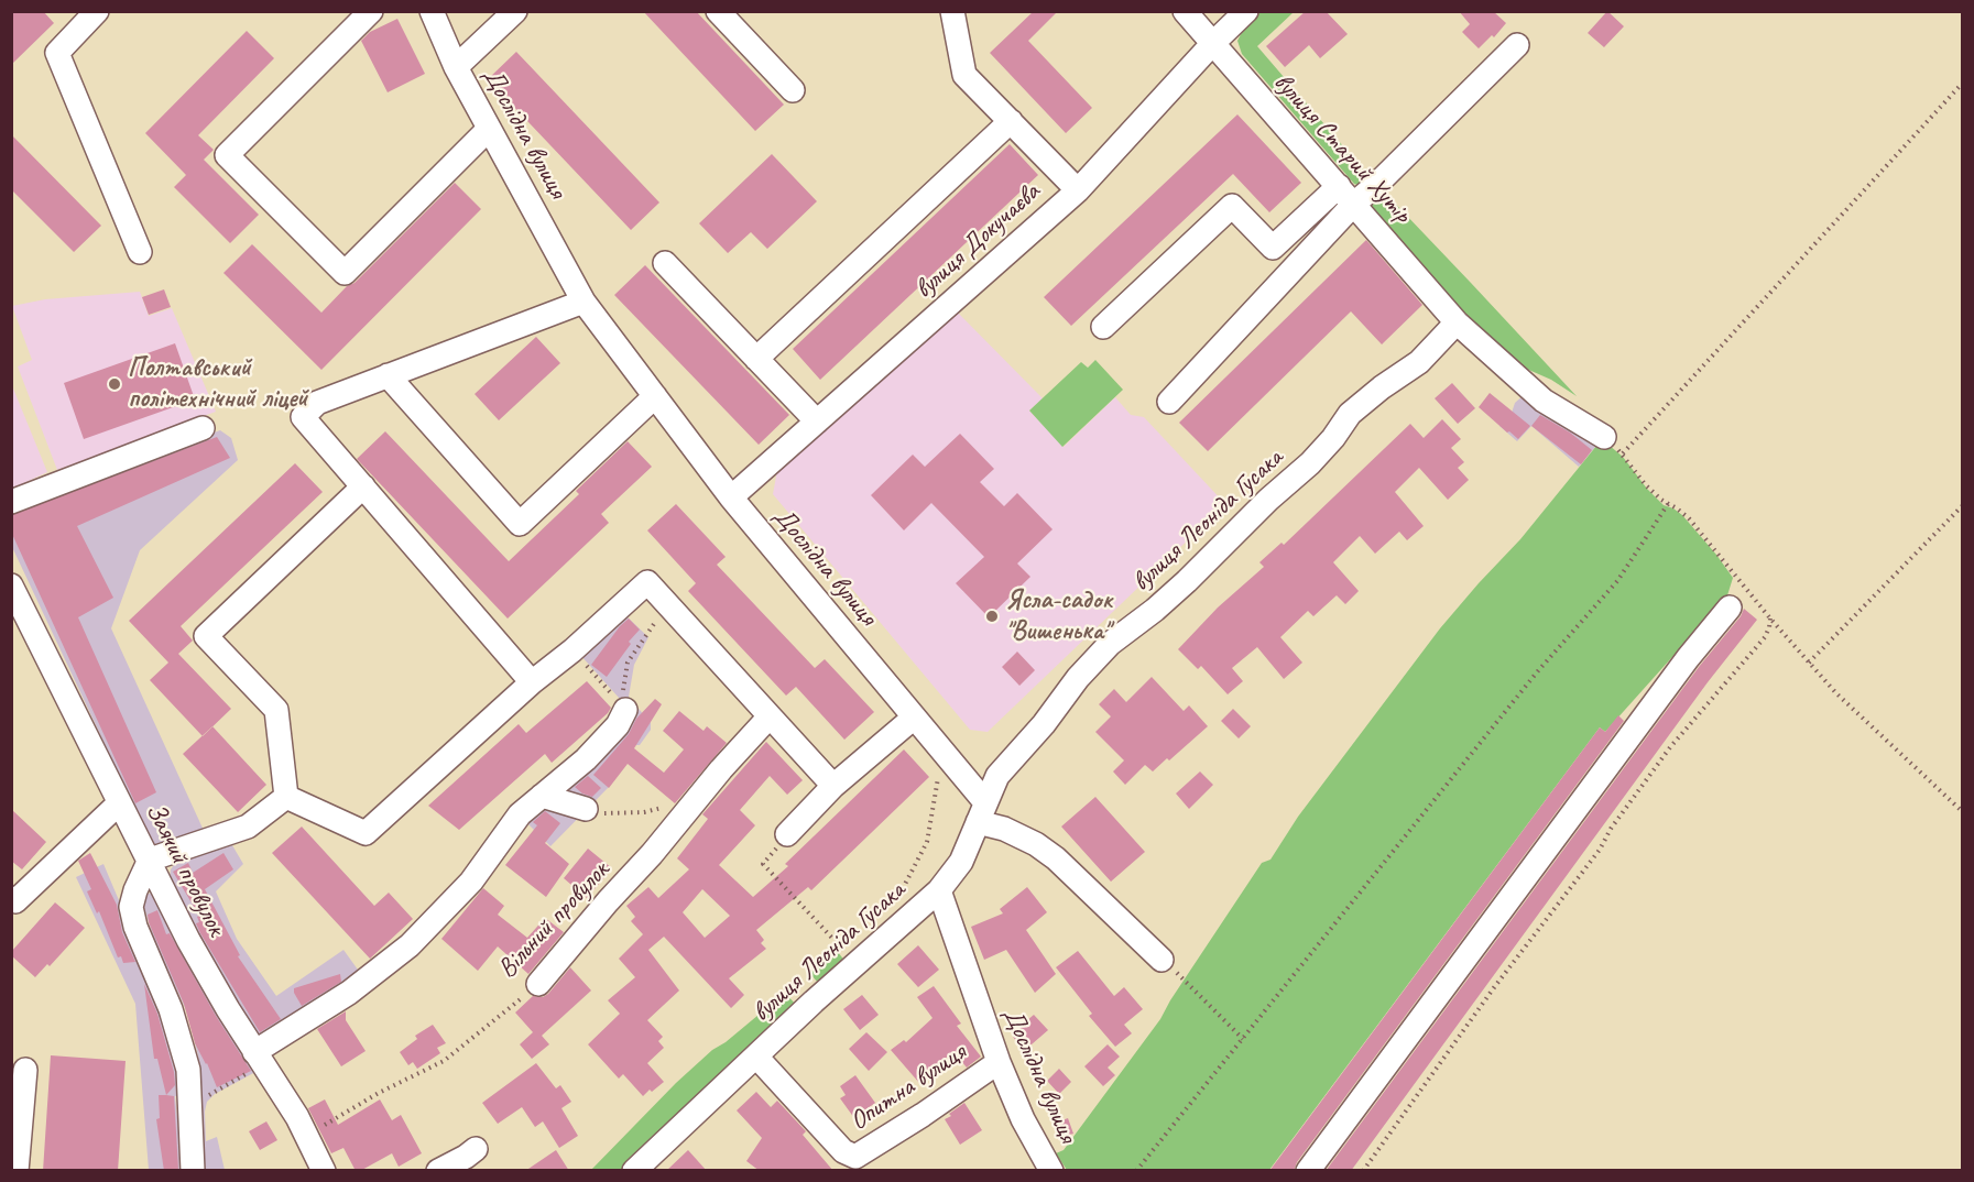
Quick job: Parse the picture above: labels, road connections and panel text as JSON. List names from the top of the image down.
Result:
{
  "streets": {
    "street": [
      "Дослідна вулиця",
      "вулиця Старий Хутір",
      "вулиця Докучаєва",
      "вулиця Леоніда Гусака",
      "Заячий провулок",
      "Вільний провулок",
      "Опитна вулиця"
    ]
  },
  "crossings": [
    ["Дослідна вулиця", "вулиця Докучаєва"],
    ["Дослідна вулиця", "вулиця Леоніда Гусака"],
    ["Дослідна вулиця", "Опитна вулиця"],
    ["вулиця Старий Хутір", "вулиця Докучаєва"],
    ["вулиця Старий Хутір", "вулиця Леоніда Гусака"],
    ["вулиця Леоніда Гусака", "Опитна вулиця"],
    ["Заячий провулок", "Вільний провулок"]
  ],
  "places": ["Полтавський політехнічний ліцей", "Ясла-садок \"Вишенька\""]
}
